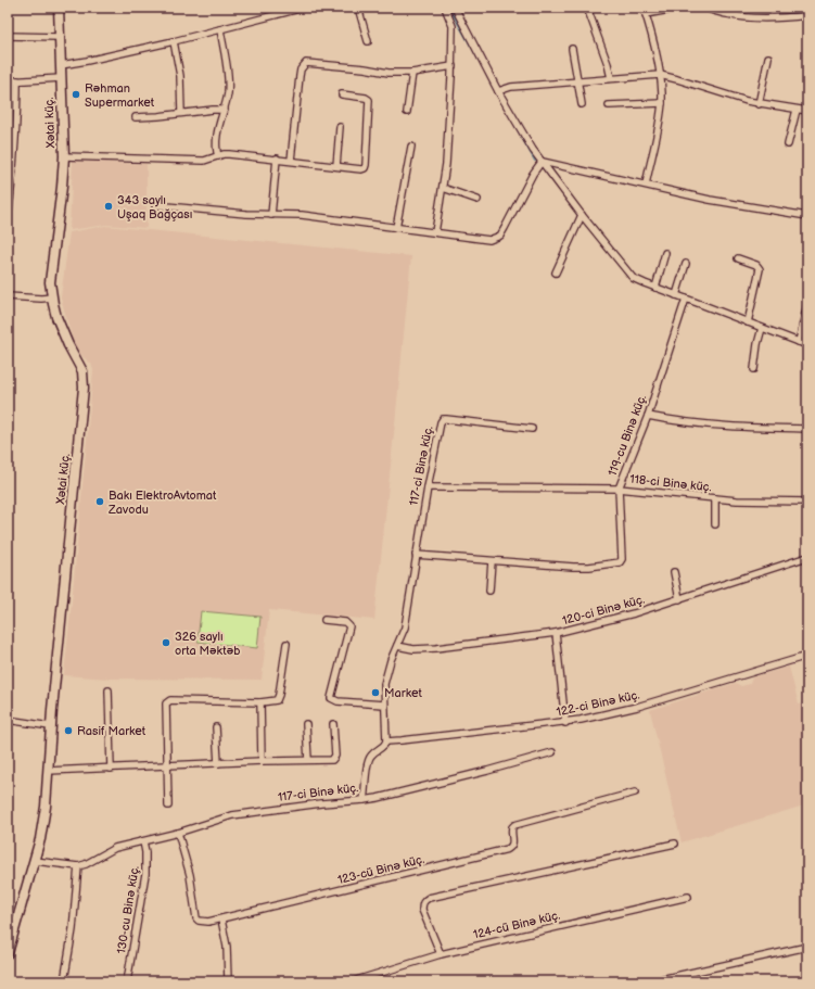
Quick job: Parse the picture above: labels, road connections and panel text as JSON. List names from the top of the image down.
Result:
{
  "streets": {
    "street": [
      "Xətai küç.",
      "119-cu Binə küç.",
      "117-ci Binə küç.",
      "118-ci Binə küç.",
      "120-ci Binə küç.",
      "122-ci Binə küç.",
      "123-cü Binə küç.",
      "130-cu Binə küç.",
      "124-cü Binə küç."
    ]
  },
  "crossings": [
    ["119-cu Binə küç.", "117-ci Binə küç."],
    ["119-cu Binə küç.", "118-ci Binə küç."],
    ["117-ci Binə küç.", "118-ci Binə küç."],
    ["117-ci Binə küç.", "120-ci Binə küç."],
    ["117-ci Binə küç.", "122-ci Binə küç."],
    ["117-ci Binə küç.", "123-cü Binə küç."],
    ["117-ci Binə küç.", "130-cu Binə küç."]
  ],
  "places": [
    "Rəhman Supermarket",
    "343 saylı Uşaq Bağçası",
    "Bakı ElektroAvtomat Zavodu",
    "326 saylı orta Məktəb",
    "Market",
    "Rasif Market"
  ]
}
